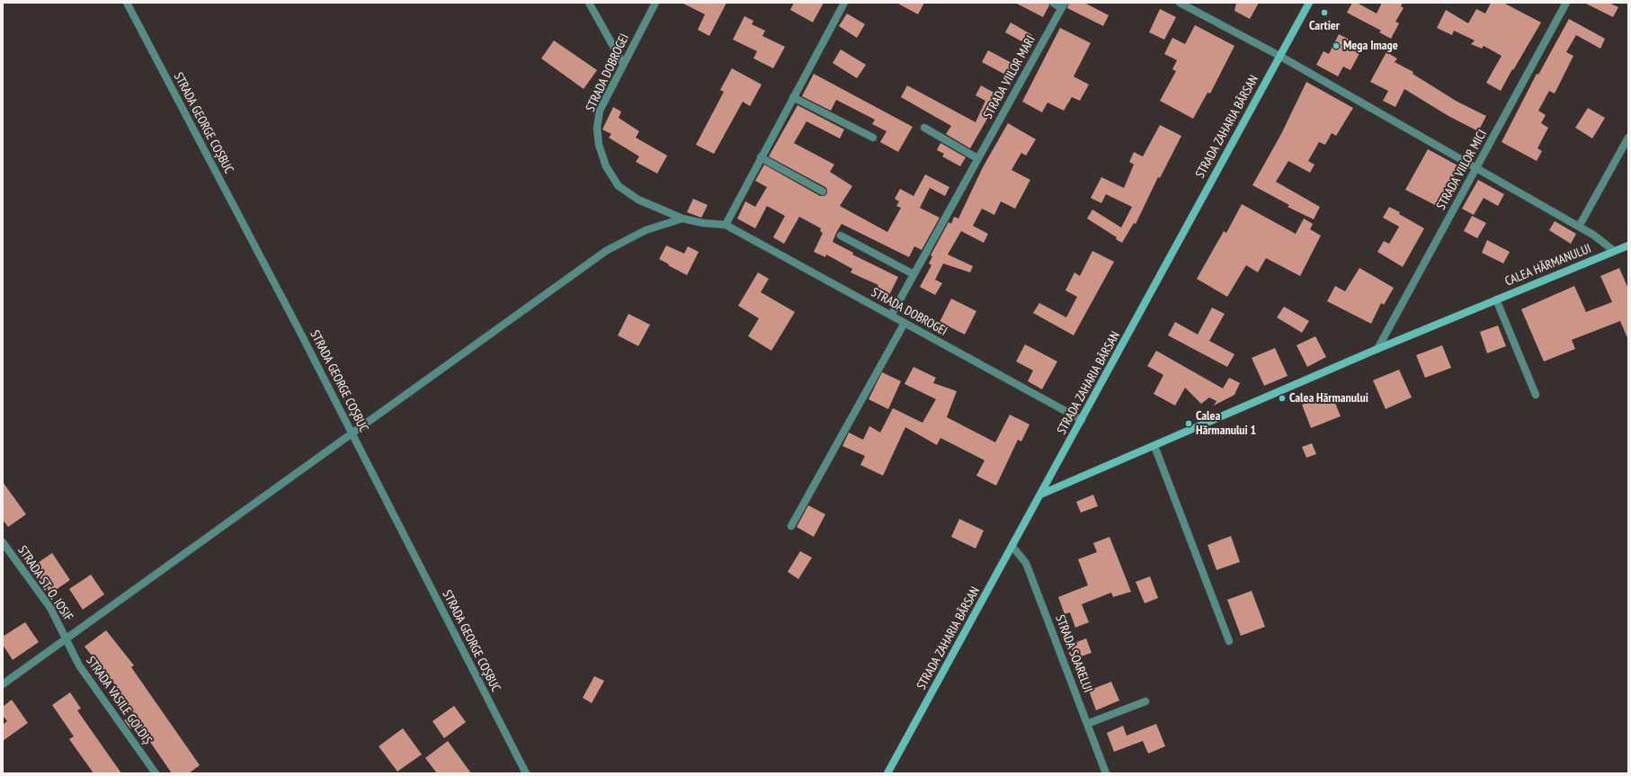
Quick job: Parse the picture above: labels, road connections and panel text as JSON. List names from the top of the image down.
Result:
{
  "streets": {
    "main road": ["STRADA ZAHARIA BÂRSAN", "CALEA HĂRMANULUI"],
    "street": [
      "STRADA DOBROGEI",
      "STRADA VIILOR MARI",
      "STRADA GEORGE COȘBUC",
      "STRADA VIILOR MICI",
      "STRADA ST. O. IOSIF",
      "STRADA SOARELUI",
      "STRADA VASILE GOLDIȘ"
    ]
  },
  "crossings": [
    ["STRADA DOBROGEI", "STRADA VIILOR MARI"],
    ["STRADA DOBROGEI", "STRADA ZAHARIA BÂRSAN"],
    ["STRADA ZAHARIA BÂRSAN", "CALEA HĂRMANULUI"],
    ["STRADA ZAHARIA BÂRSAN", "STRADA SOARELUI"],
    ["STRADA VIILOR MICI", "CALEA HĂRMANULUI"],
    ["STRADA ST. O. IOSIF", "STRADA VASILE GOLDIȘ"]
  ],
  "places": [
    "Cartier",
    "Mega Image",
    "Calea Hărmanului",
    "Calea Hărmanului 1"
  ]
}
